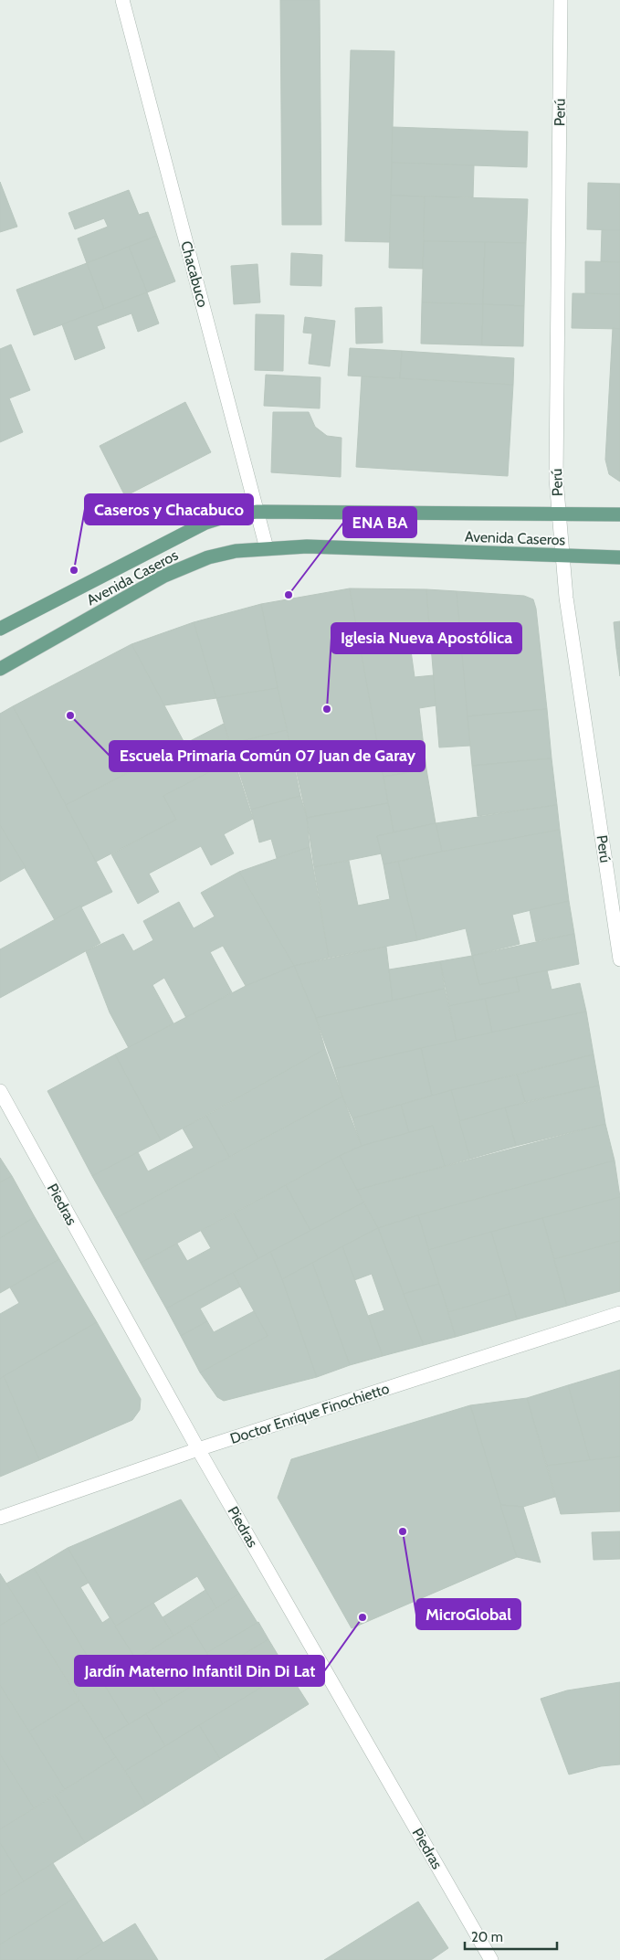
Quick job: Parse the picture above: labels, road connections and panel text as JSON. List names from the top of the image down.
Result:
{
  "streets": {
    "main road": ["Avenida Caseros"],
    "street": [
      "Perú",
      "Chacabuco",
      "Piedras",
      "Doctor Enrique Finochietto"
    ]
  },
  "crossings": [
    ["Perú", "Avenida Caseros"],
    ["Chacabuco", "Avenida Caseros"],
    ["Piedras", "Doctor Enrique Finochietto"]
  ],
  "places": [
    "Caseros y Chacabuco",
    "ENA BA",
    "Iglesia Nueva Apostólica",
    "Escuela Primaria Común 07 Juan de Garay",
    "MicroGlobal",
    "Jardín Materno Infantil Din Di Lat"
  ],
  "scale_bar": "20 m"
}
